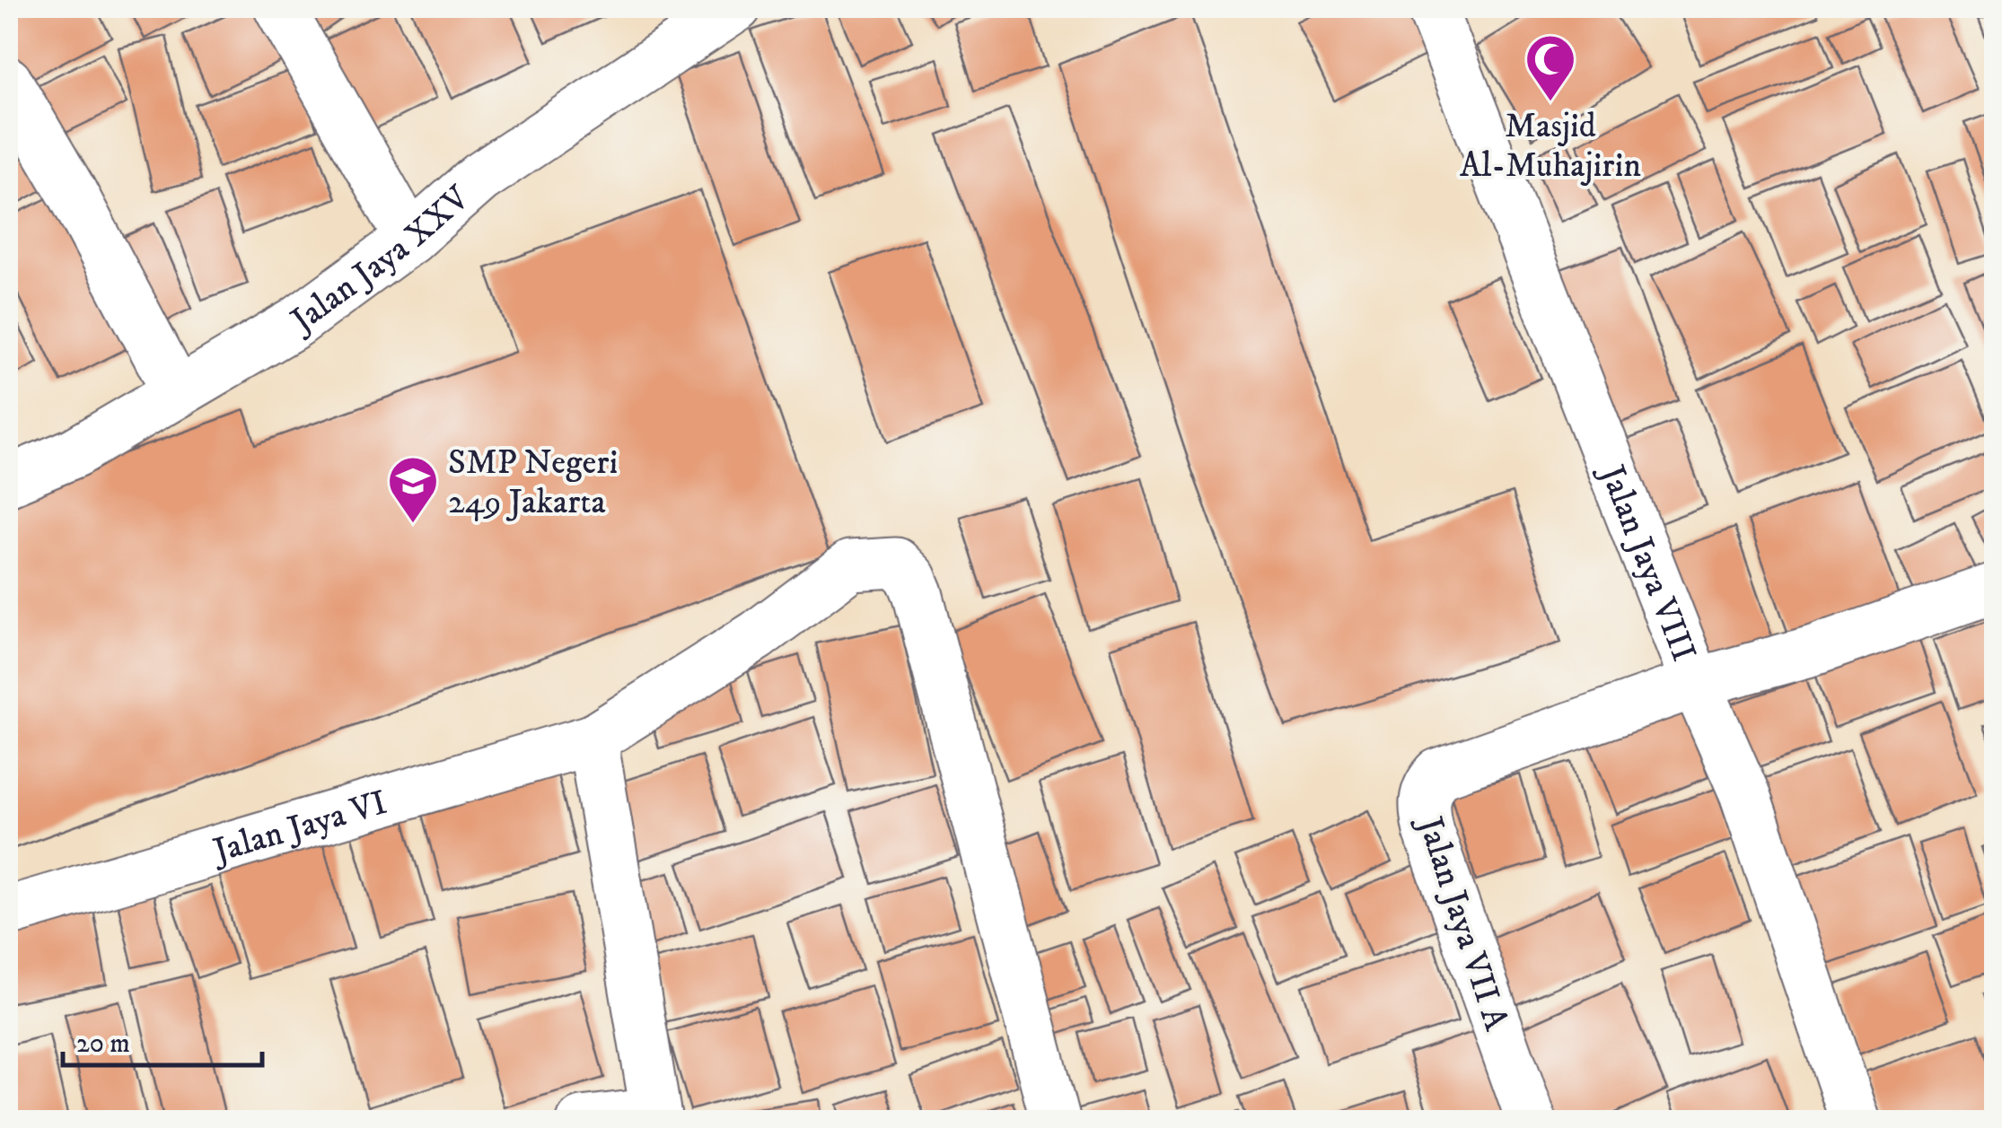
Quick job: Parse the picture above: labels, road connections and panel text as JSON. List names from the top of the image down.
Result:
{
  "streets": {
    "street": [
      "Jalan Jaya XXV",
      "Jalan Jaya VIII",
      "Jalan Jaya VI",
      "Jalan Jaya VII A"
    ]
  },
  "crossings": [
    ["Jalan Jaya VIII", "Jalan Jaya VII A"]
  ],
  "places": {
    "mosque": ["Masjid Al-Muhajirin"],
    "school or university": ["SMP Negeri 249 Jakarta"]
  },
  "scale_bar": "20 m"
}
